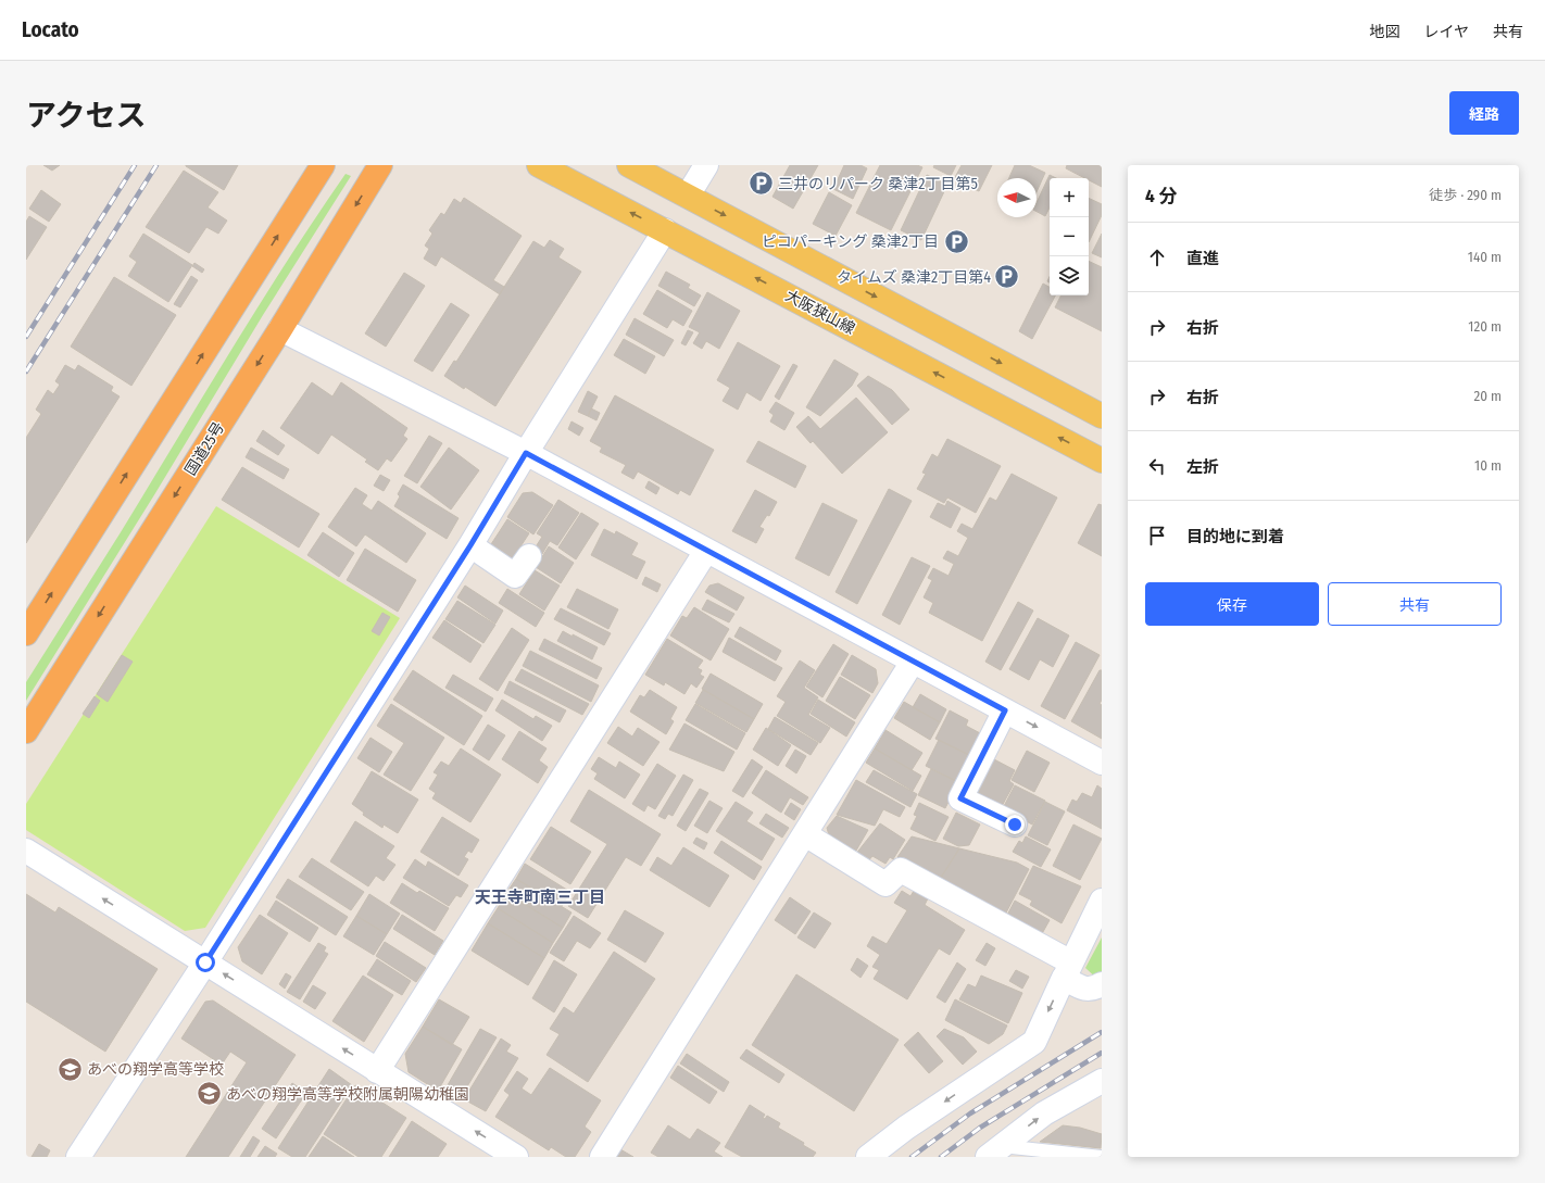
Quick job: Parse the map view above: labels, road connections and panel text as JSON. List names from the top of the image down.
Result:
{
  "streets": {
    "highway": ["国道25号"],
    "main road": ["大阪狭山線"]
  },
  "districts": ["天王寺町南三丁目"],
  "places": {
    "parking": ["三井のリパーク 桑津2丁目第5", "ピコパーキング 桑津2丁目", "タイムズ 桑津2丁目第4"],
    "school or university": ["あべの翔学高等学校", "あべの翔学高等学校附属朝陽幼稚園"]
  },
  "north": "left",
  "page": {
    "header": "Locato",
    "nav": ["地図", "レイヤ", "共有"],
    "title": "アクセス",
    "buttons": [
      "経路",
      ["保存", "共有"]
    ],
    "heading": ["4 分", "徒歩 · 290 m"],
    "map_buttons": ["+", "−"],
    "list": [
      ["直進", "140 m"],
      ["右折", "120 m"],
      ["右折", "20 m"],
      ["左折", "10 m"],
      "目的地に到着"
    ]
  }
}
